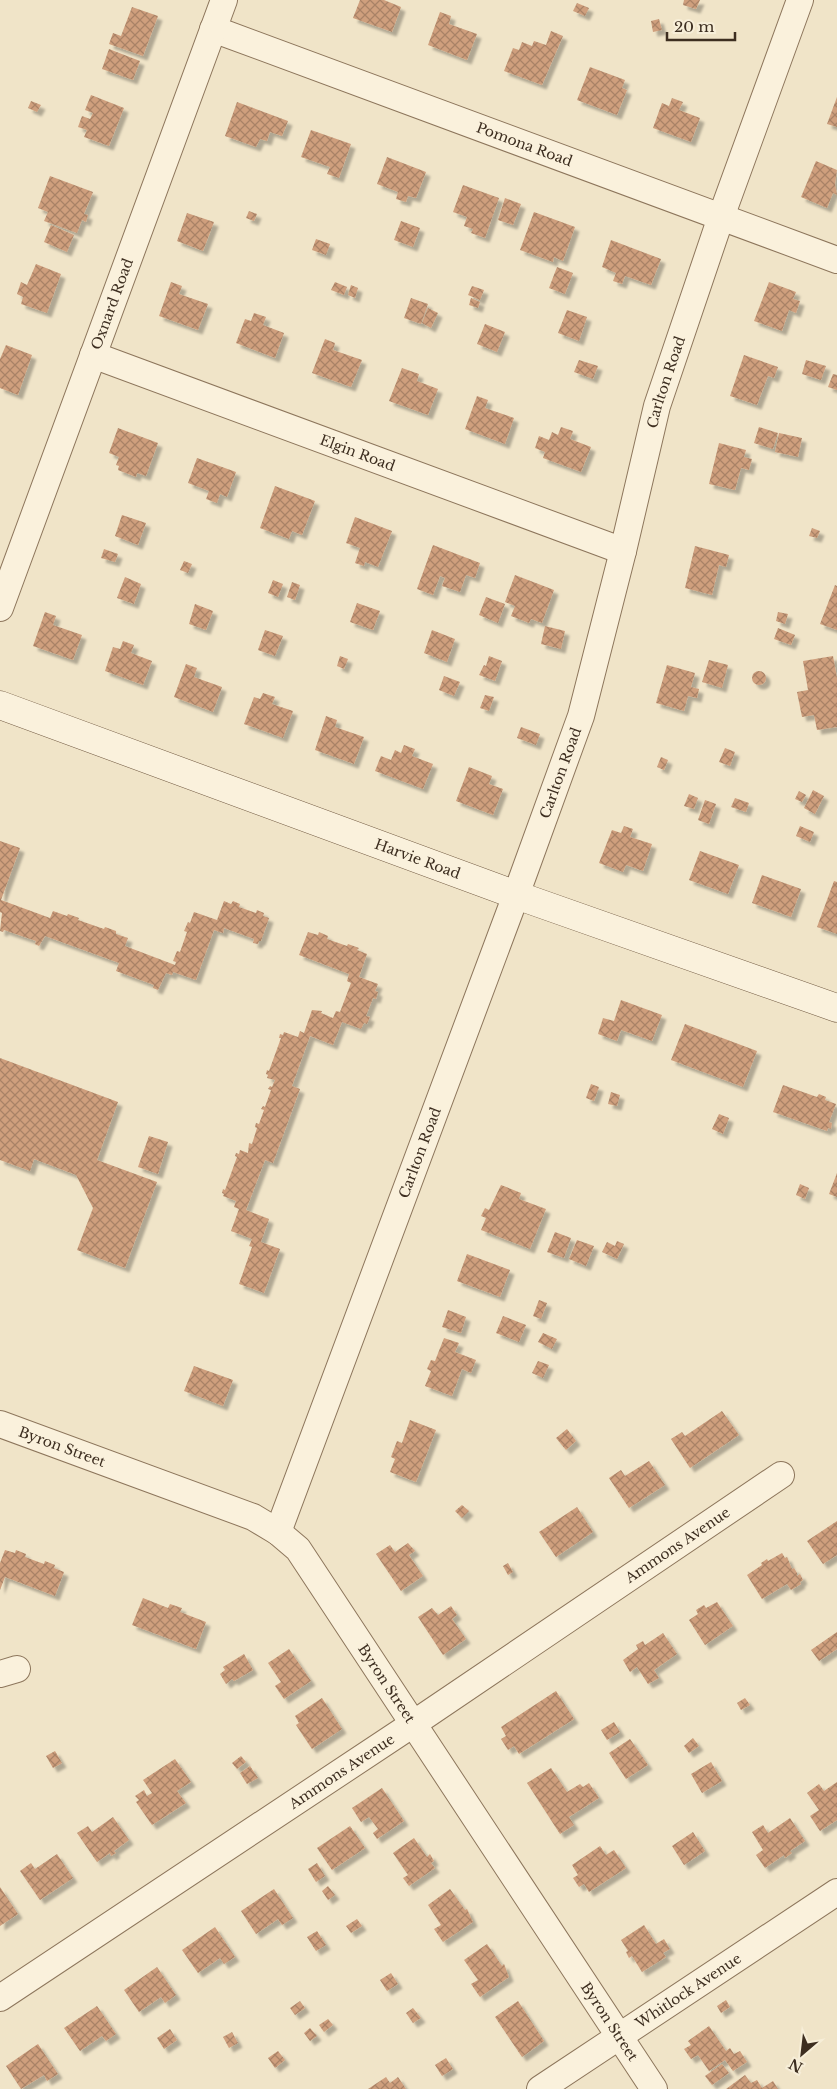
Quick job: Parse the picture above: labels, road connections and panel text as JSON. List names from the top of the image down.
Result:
{
  "streets": {
    "street": [
      "Pomona Road",
      "Oxnard Road",
      "Carlton Road",
      "Elgin Road",
      "Harvie Road",
      "Byron Street",
      "Ammons Avenue",
      "Whitlock Avenue"
    ]
  },
  "crossings": [
    ["Pomona Road", "Oxnard Road"],
    ["Pomona Road", "Carlton Road"],
    ["Oxnard Road", "Elgin Road"],
    ["Carlton Road", "Elgin Road"],
    ["Carlton Road", "Harvie Road"],
    ["Carlton Road", "Byron Street"],
    ["Byron Street", "Ammons Avenue"],
    ["Byron Street", "Whitlock Avenue"]
  ],
  "scale_bar": "20 m",
  "north": "bottom left"
}
